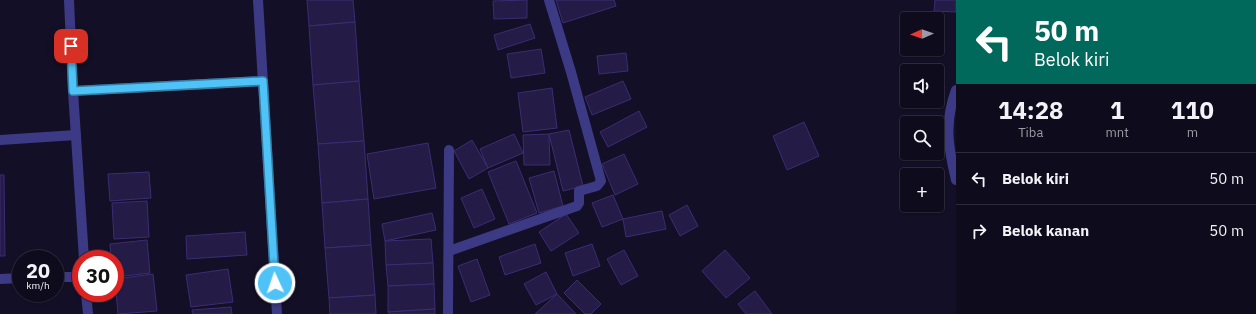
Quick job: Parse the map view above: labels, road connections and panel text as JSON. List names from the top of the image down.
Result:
{
  "north": "left",
  "page": {
    "turn": ["50 m", "Belok kiri"],
    "map_buttons": "+",
    "eta": [
      "14:28",
      "Tiba",
      "1",
      "mnt",
      "110",
      "m"
    ],
    "list": [
      {
        "name": "Belok kiri",
        "value": "50 m"
      },
      {
        "name": "Belok kanan",
        "value": "50 m"
      }
    ],
    "speed": "20 km/h",
    "limit": "30"
  }
}
